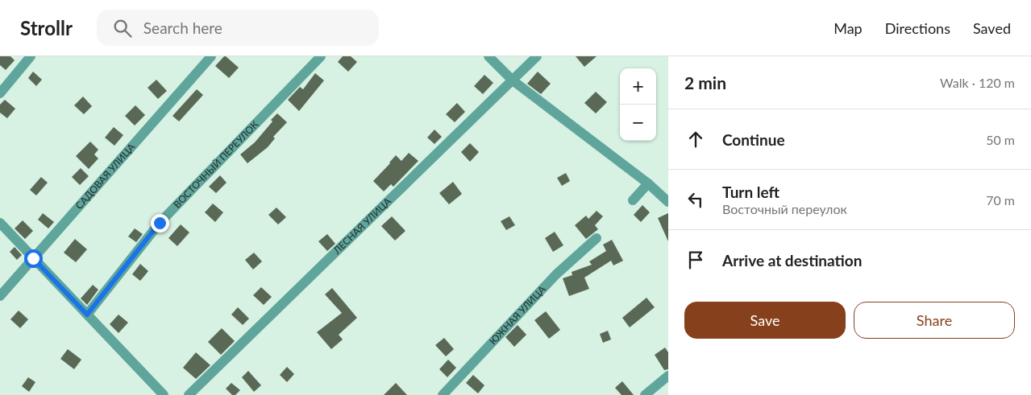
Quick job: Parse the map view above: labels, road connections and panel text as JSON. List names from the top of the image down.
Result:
{
  "streets": {
    "street": [
      "ВОСТОЧНЫЙ ПЕРЕУЛОК",
      "САДОВАЯ УЛИЦА",
      "ЛЕСНАЯ УЛИЦА",
      "ЮЖНАЯ УЛИЦА"
    ]
  },
  "page": {
    "header": "Strollr",
    "search": "Search here",
    "nav": ["Map", "Directions", "Saved"],
    "heading": ["2 min", "Walk · 120 m"],
    "map_buttons": ["+", "−"],
    "list": [
      ["Continue", "50 m"],
      ["Turn left", "Восточный переулок", "70 m"],
      "Arrive at destination"
    ],
    "buttons": ["Save", "Share"]
  }
}
